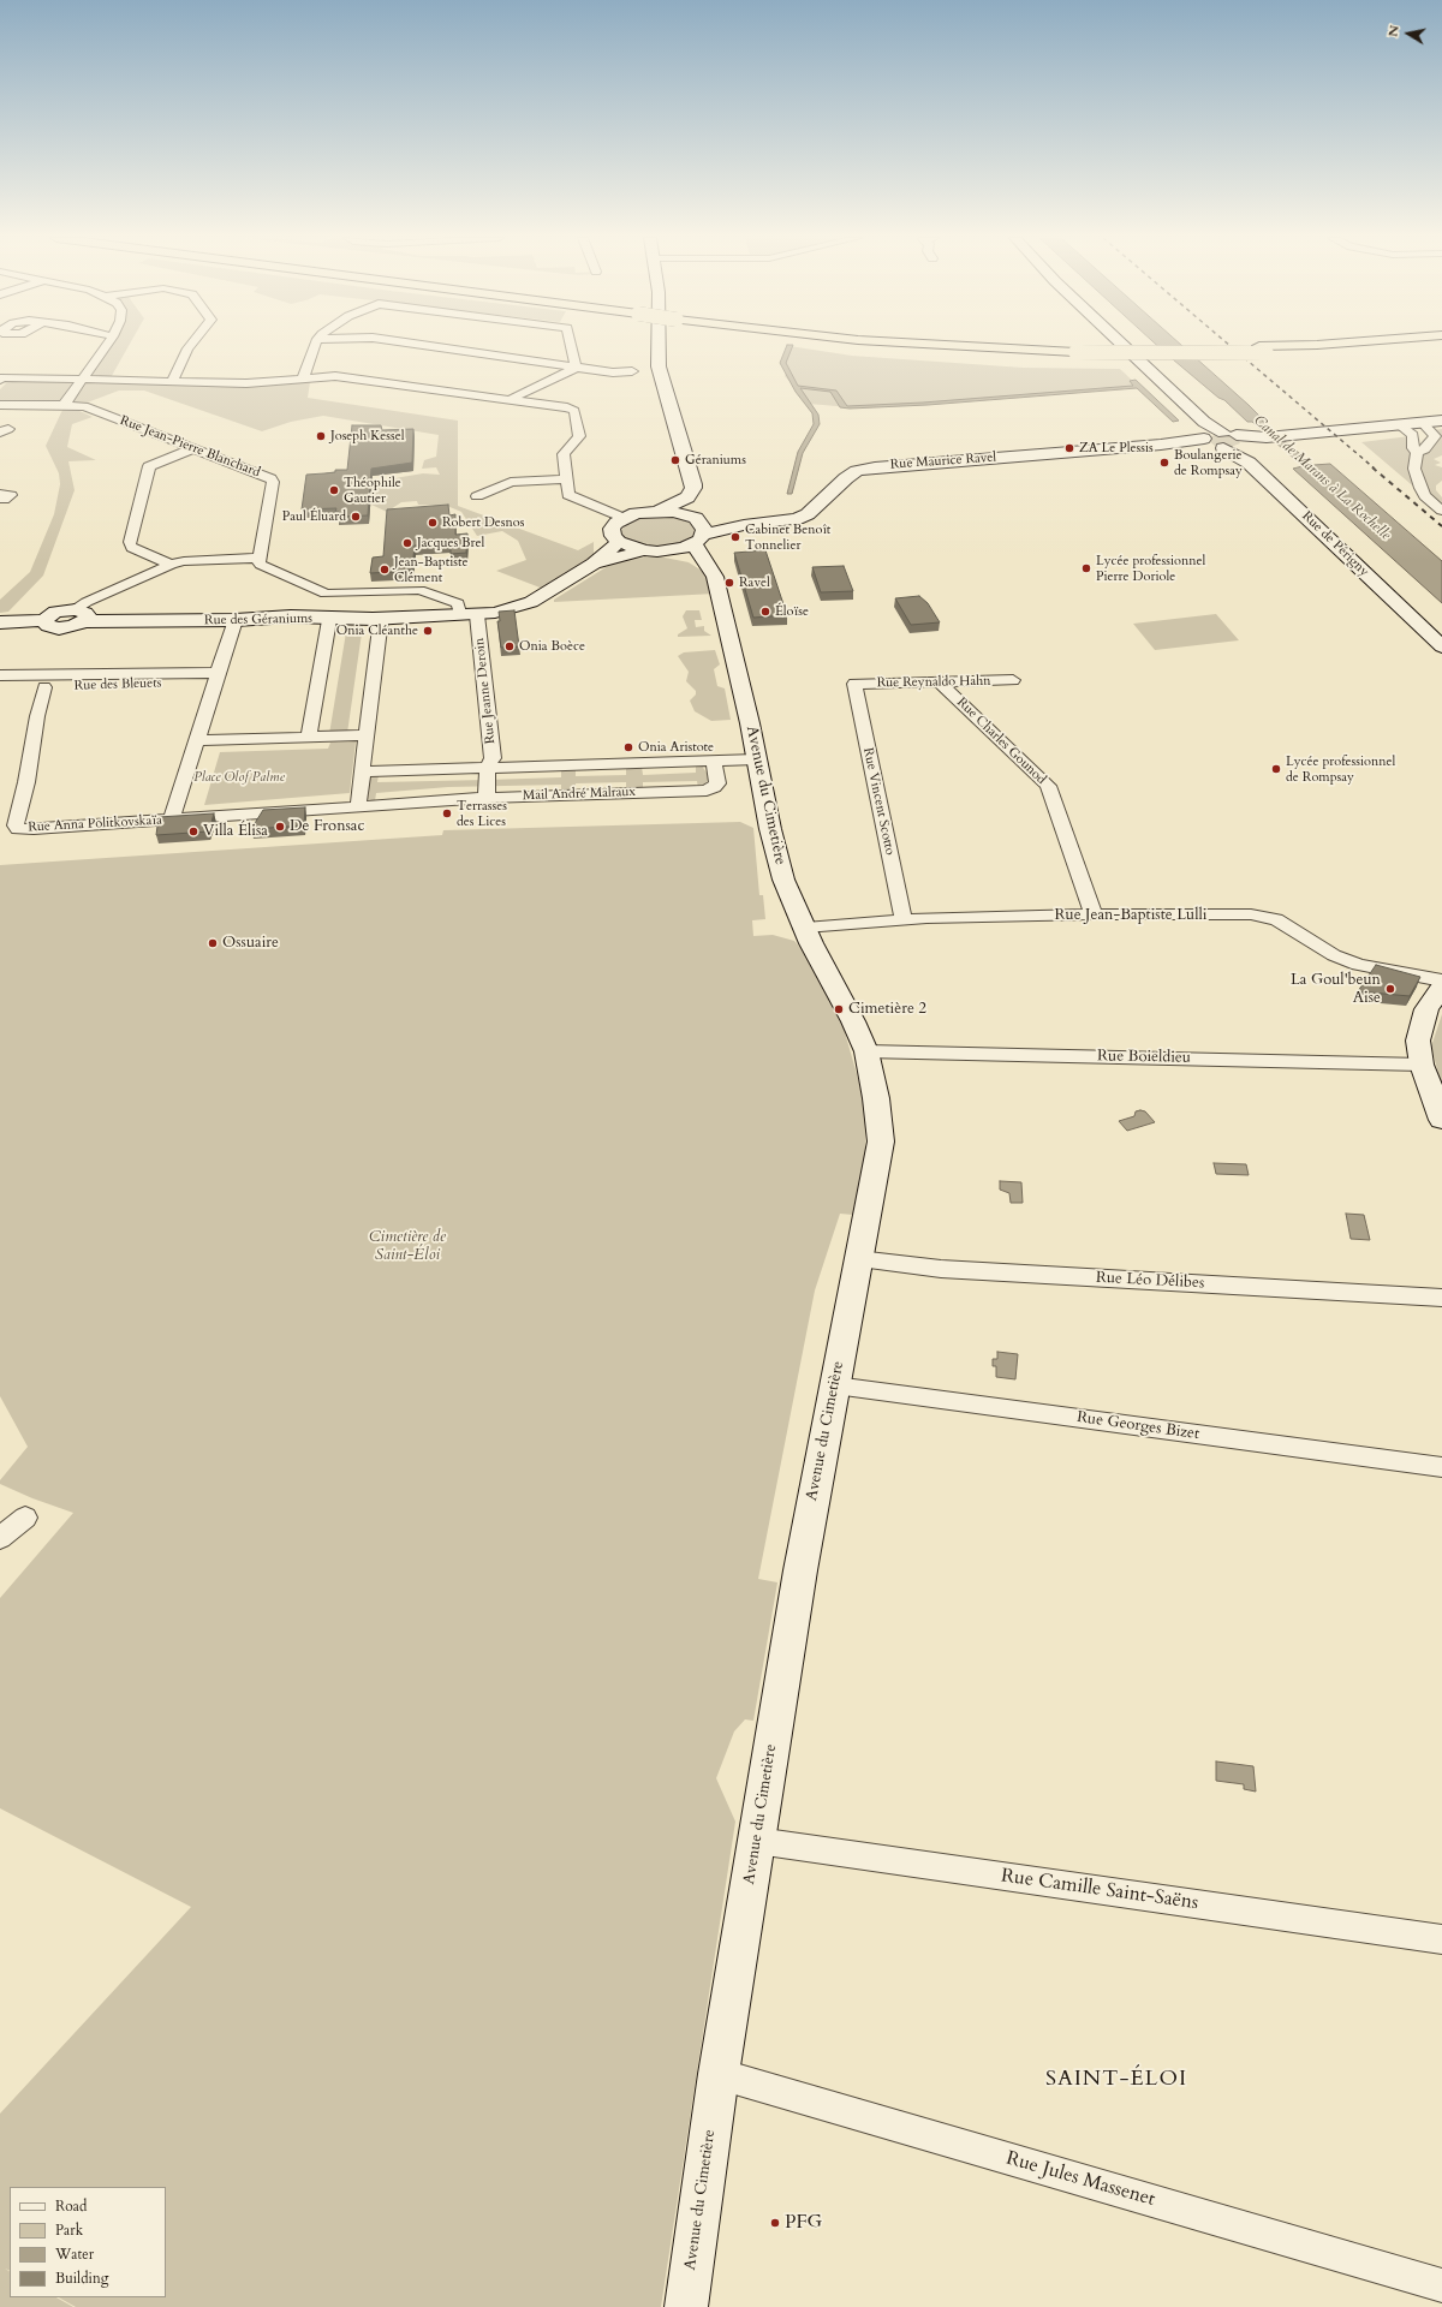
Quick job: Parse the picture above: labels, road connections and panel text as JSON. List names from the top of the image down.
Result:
{
  "streets": {
    "street": [
      "Rue Jean-Pierre Blanchard",
      "Rue Maurice Ravel",
      "Rue de Périgny",
      "Rue des Géraniums",
      "Rue Reynaldo Hahn",
      "Rue des Bleuets",
      "Rue Jeanne Deroin",
      "Rue Charles Gounod",
      "Mail André Malraux",
      "Avenue du Cimetière",
      "Rue Vincent Scotto",
      "Rue Anna Politkovskaïa",
      "Rue Jean-Baptiste Lulli",
      "Rue Boieldieu",
      "Rue Léo Délibes",
      "Rue Georges Bizet",
      "Rue Camille Saint-Saëns",
      "Rue Jules Massenet"
    ]
  },
  "crossings": [
    ["Rue Maurice Ravel", "Rue de Périgny"],
    ["Rue Maurice Ravel", "Avenue du Cimetière"],
    ["Rue des Géraniums", "Rue Jeanne Deroin"],
    ["Rue Reynaldo Hahn", "Rue Charles Gounod"],
    ["Rue Reynaldo Hahn", "Rue Vincent Scotto"],
    ["Rue des Bleuets", "Rue Anna Politkovskaïa"],
    ["Rue Jeanne Deroin", "Mail André Malraux"],
    ["Rue Charles Gounod", "Rue Jean-Baptiste Lulli"],
    ["Mail André Malraux", "Avenue du Cimetière"],
    ["Avenue du Cimetière", "Rue Jean-Baptiste Lulli"],
    ["Avenue du Cimetière", "Rue Boieldieu"],
    ["Avenue du Cimetière", "Rue Léo Délibes"],
    ["Avenue du Cimetière", "Rue Georges Bizet"],
    ["Avenue du Cimetière", "Rue Camille Saint-Saëns"],
    ["Avenue du Cimetière", "Rue Jules Massenet"],
    ["Rue Vincent Scotto", "Rue Jean-Baptiste Lulli"]
  ],
  "districts": ["SAINT-ÉLOI"],
  "water": ["Canal de Marans à La Rochelle"],
  "parks": ["Place Olof Palme", "Cimetière de Saint-Éloi"],
  "places": [
    "Joseph Kessel",
    "ZA Le Plessis",
    "Géraniums",
    "Boulangerie de Rompsay",
    "Théophile Gautier",
    "Paul Éluard",
    "Robert Desnos",
    "Cabinet Benoît Tonnelier",
    "Jacques Brel",
    "Lycée professionnel Pierre Doriole",
    "Jean-Baptiste Clément",
    "Ravel",
    "Éloïse",
    "Onia Cléanthe",
    "Onia Boèce",
    "Onia Aristote",
    "Lycée professionnel de Rompsay",
    "Terrasses des Lices",
    "De Fronsac",
    "Villa Élisa",
    "Ossuaire",
    "La Goul'beun Aise",
    "Cimetière 2",
    "PFG"
  ],
  "legend": [
    "Road",
    "Park",
    "Water",
    "Building"
  ],
  "north": "left"
}
